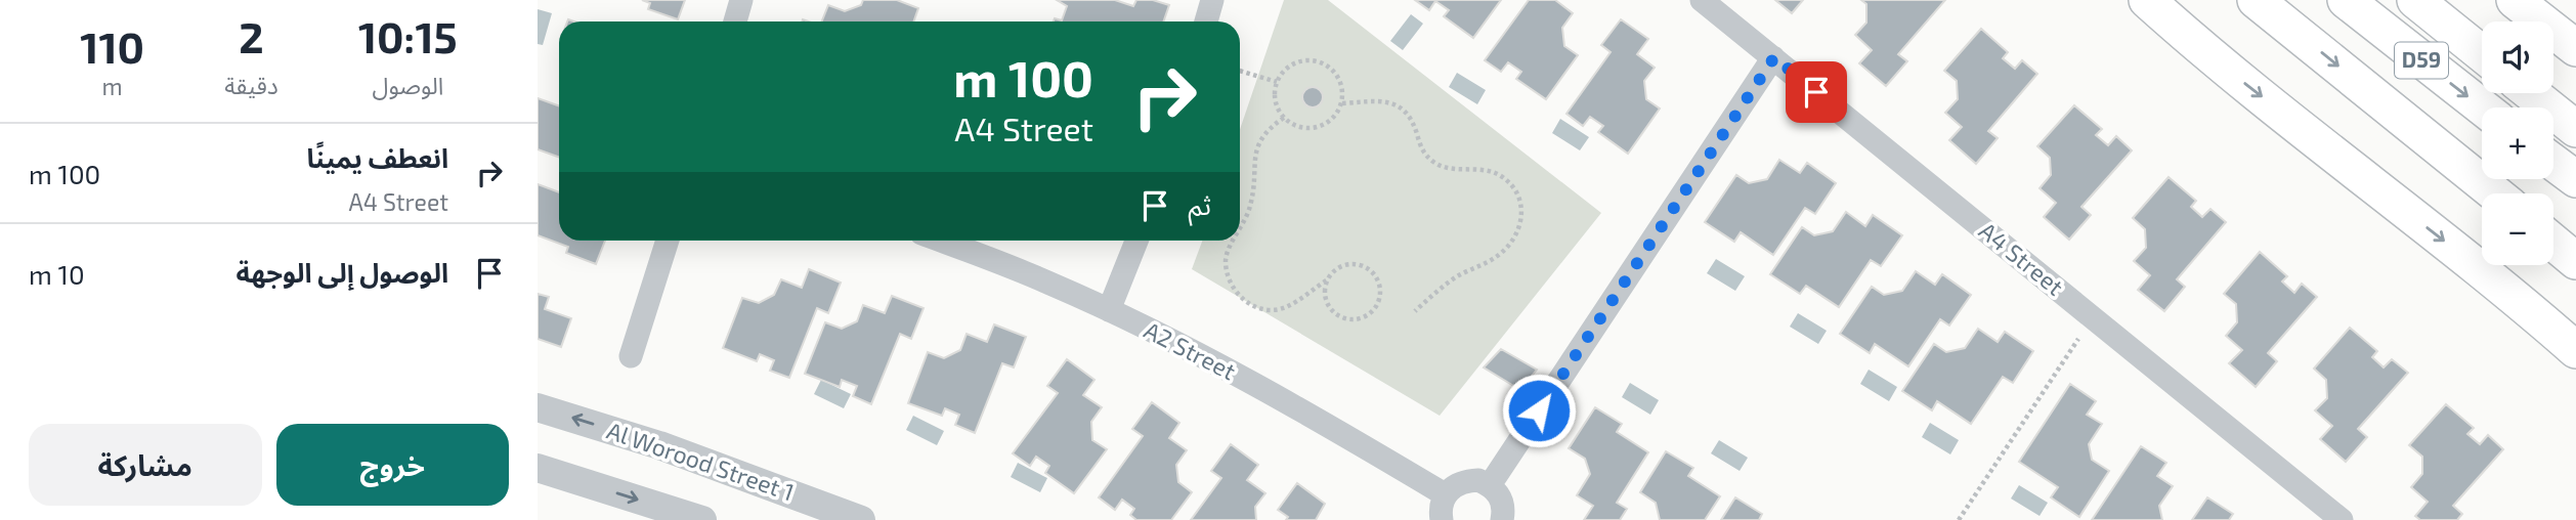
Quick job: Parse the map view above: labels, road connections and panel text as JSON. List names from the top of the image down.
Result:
{
  "streets": {
    "main road": ["D59"],
    "street": ["A4 Street", "A2 Street", "Al Worood Street 1"]
  },
  "page": {
    "eta": [
      "10:15",
      "الوصول",
      "2",
      "دقيقة",
      "110",
      "m"
    ],
    "map_buttons": ["+", "−"],
    "turn": ["100 m", "A4 Street"],
    "list": [
      {
        "name": "انعطف يمينًا",
        "note": "A4 Street",
        "value": "100 m"
      },
      {
        "name": "الوصول إلى الوجهة",
        "value": "10 m"
      }
    ],
    "then": "ثم",
    "buttons": ["خروج", "مشاركة"]
  }
}
